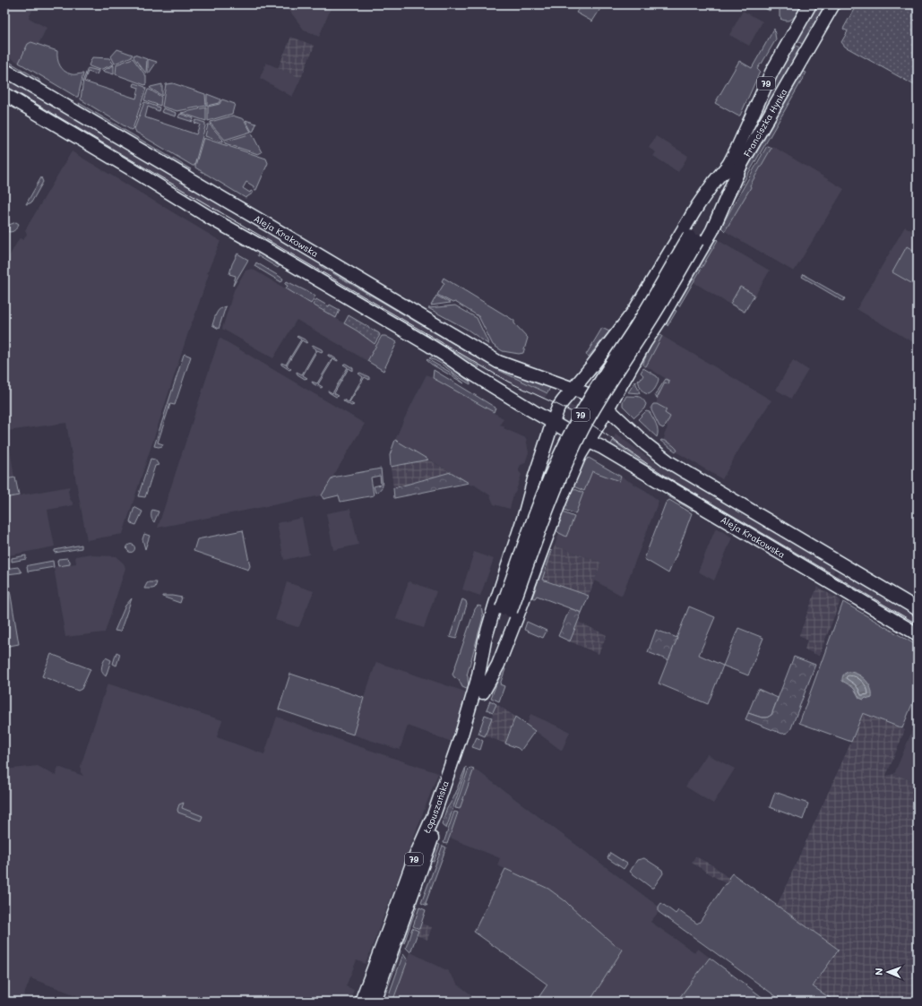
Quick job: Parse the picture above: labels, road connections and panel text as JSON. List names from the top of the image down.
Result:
{
  "streets": {
    "main road": [
      "79",
      "Franciszka Hynka",
      "Aleja Krakowska",
      "Łopuszańska"
    ]
  },
  "crossings": [
    ["79", "Franciszka Hynka"],
    ["79", "Łopuszańska"]
  ],
  "north": "left"
}
